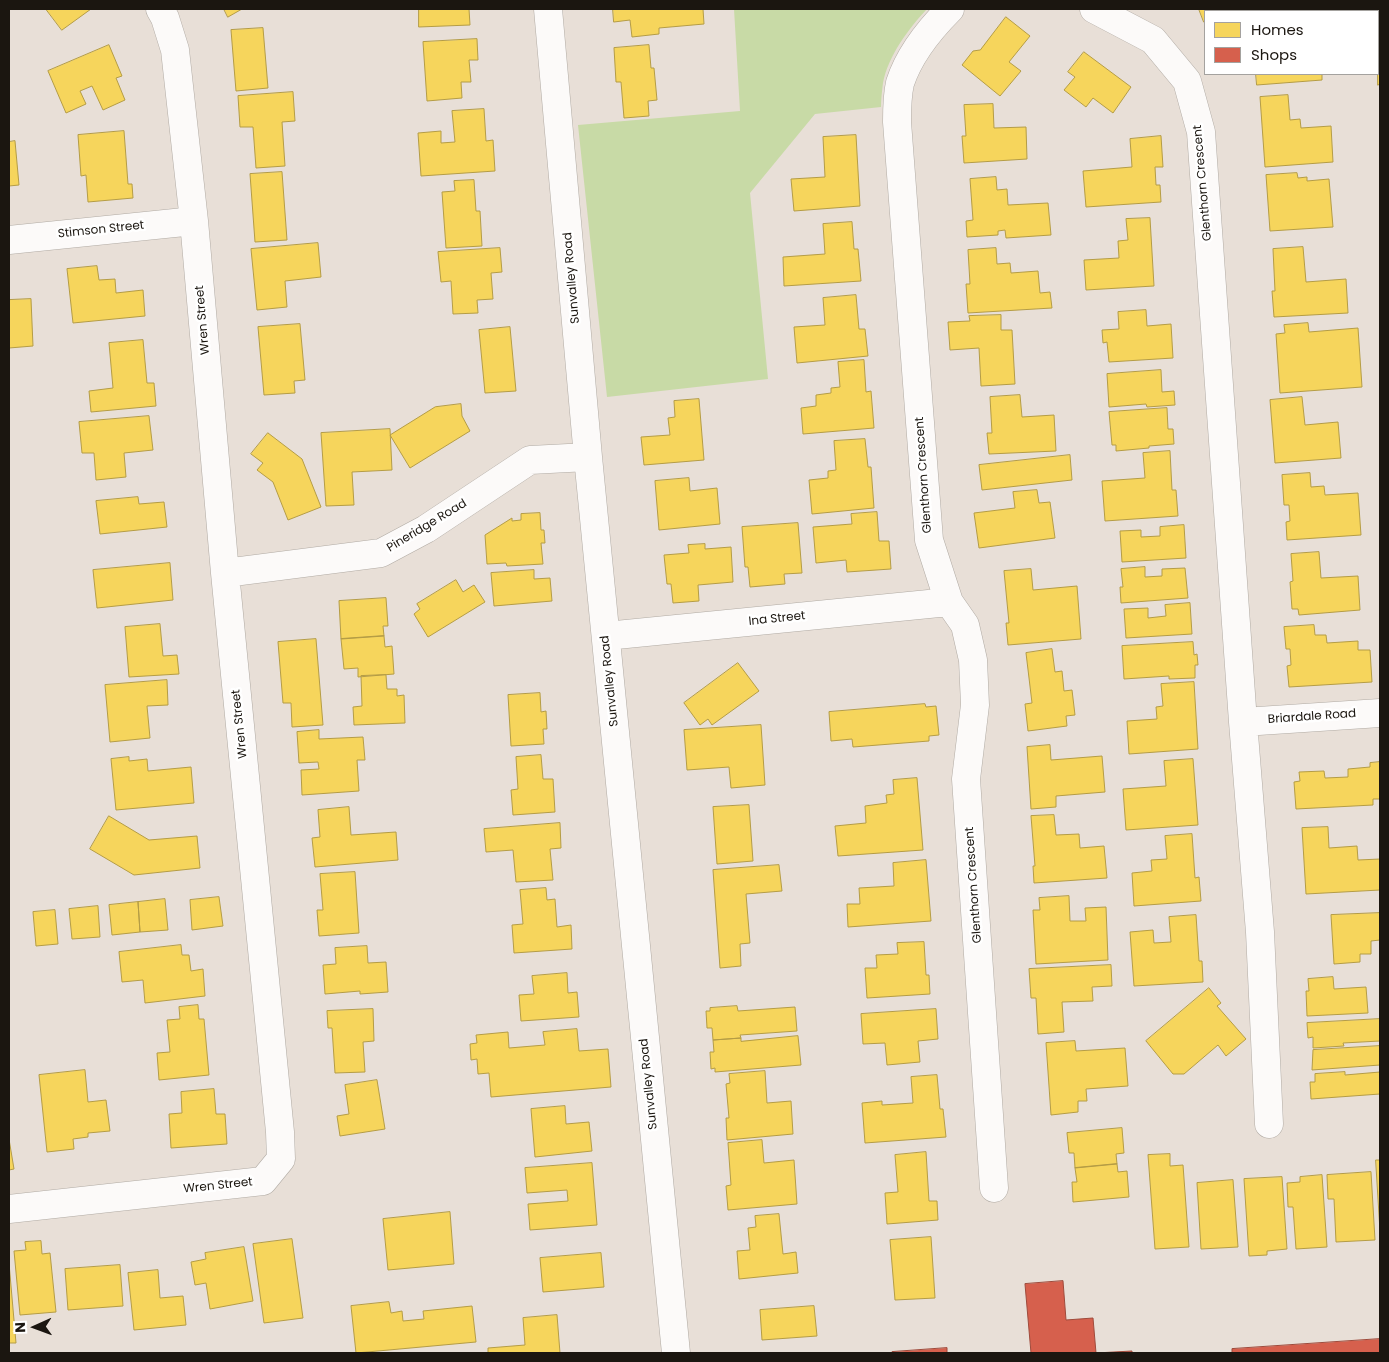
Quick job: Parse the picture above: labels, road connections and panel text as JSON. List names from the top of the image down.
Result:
{
  "streets": {
    "street": [
      "Glenthorn Crescent",
      "Stimson Street",
      "Sunvalley Road",
      "Wren Street",
      "Pineridge Road",
      "Ina Street",
      "Briardale Road"
    ]
  },
  "crossings": [
    ["Glenthorn Crescent", "Ina Street"],
    ["Glenthorn Crescent", "Briardale Road"],
    ["Stimson Street", "Wren Street"],
    ["Sunvalley Road", "Pineridge Road"],
    ["Sunvalley Road", "Ina Street"],
    ["Wren Street", "Pineridge Road"]
  ],
  "legend": ["Homes", "Shops"],
  "north": "left"
}
